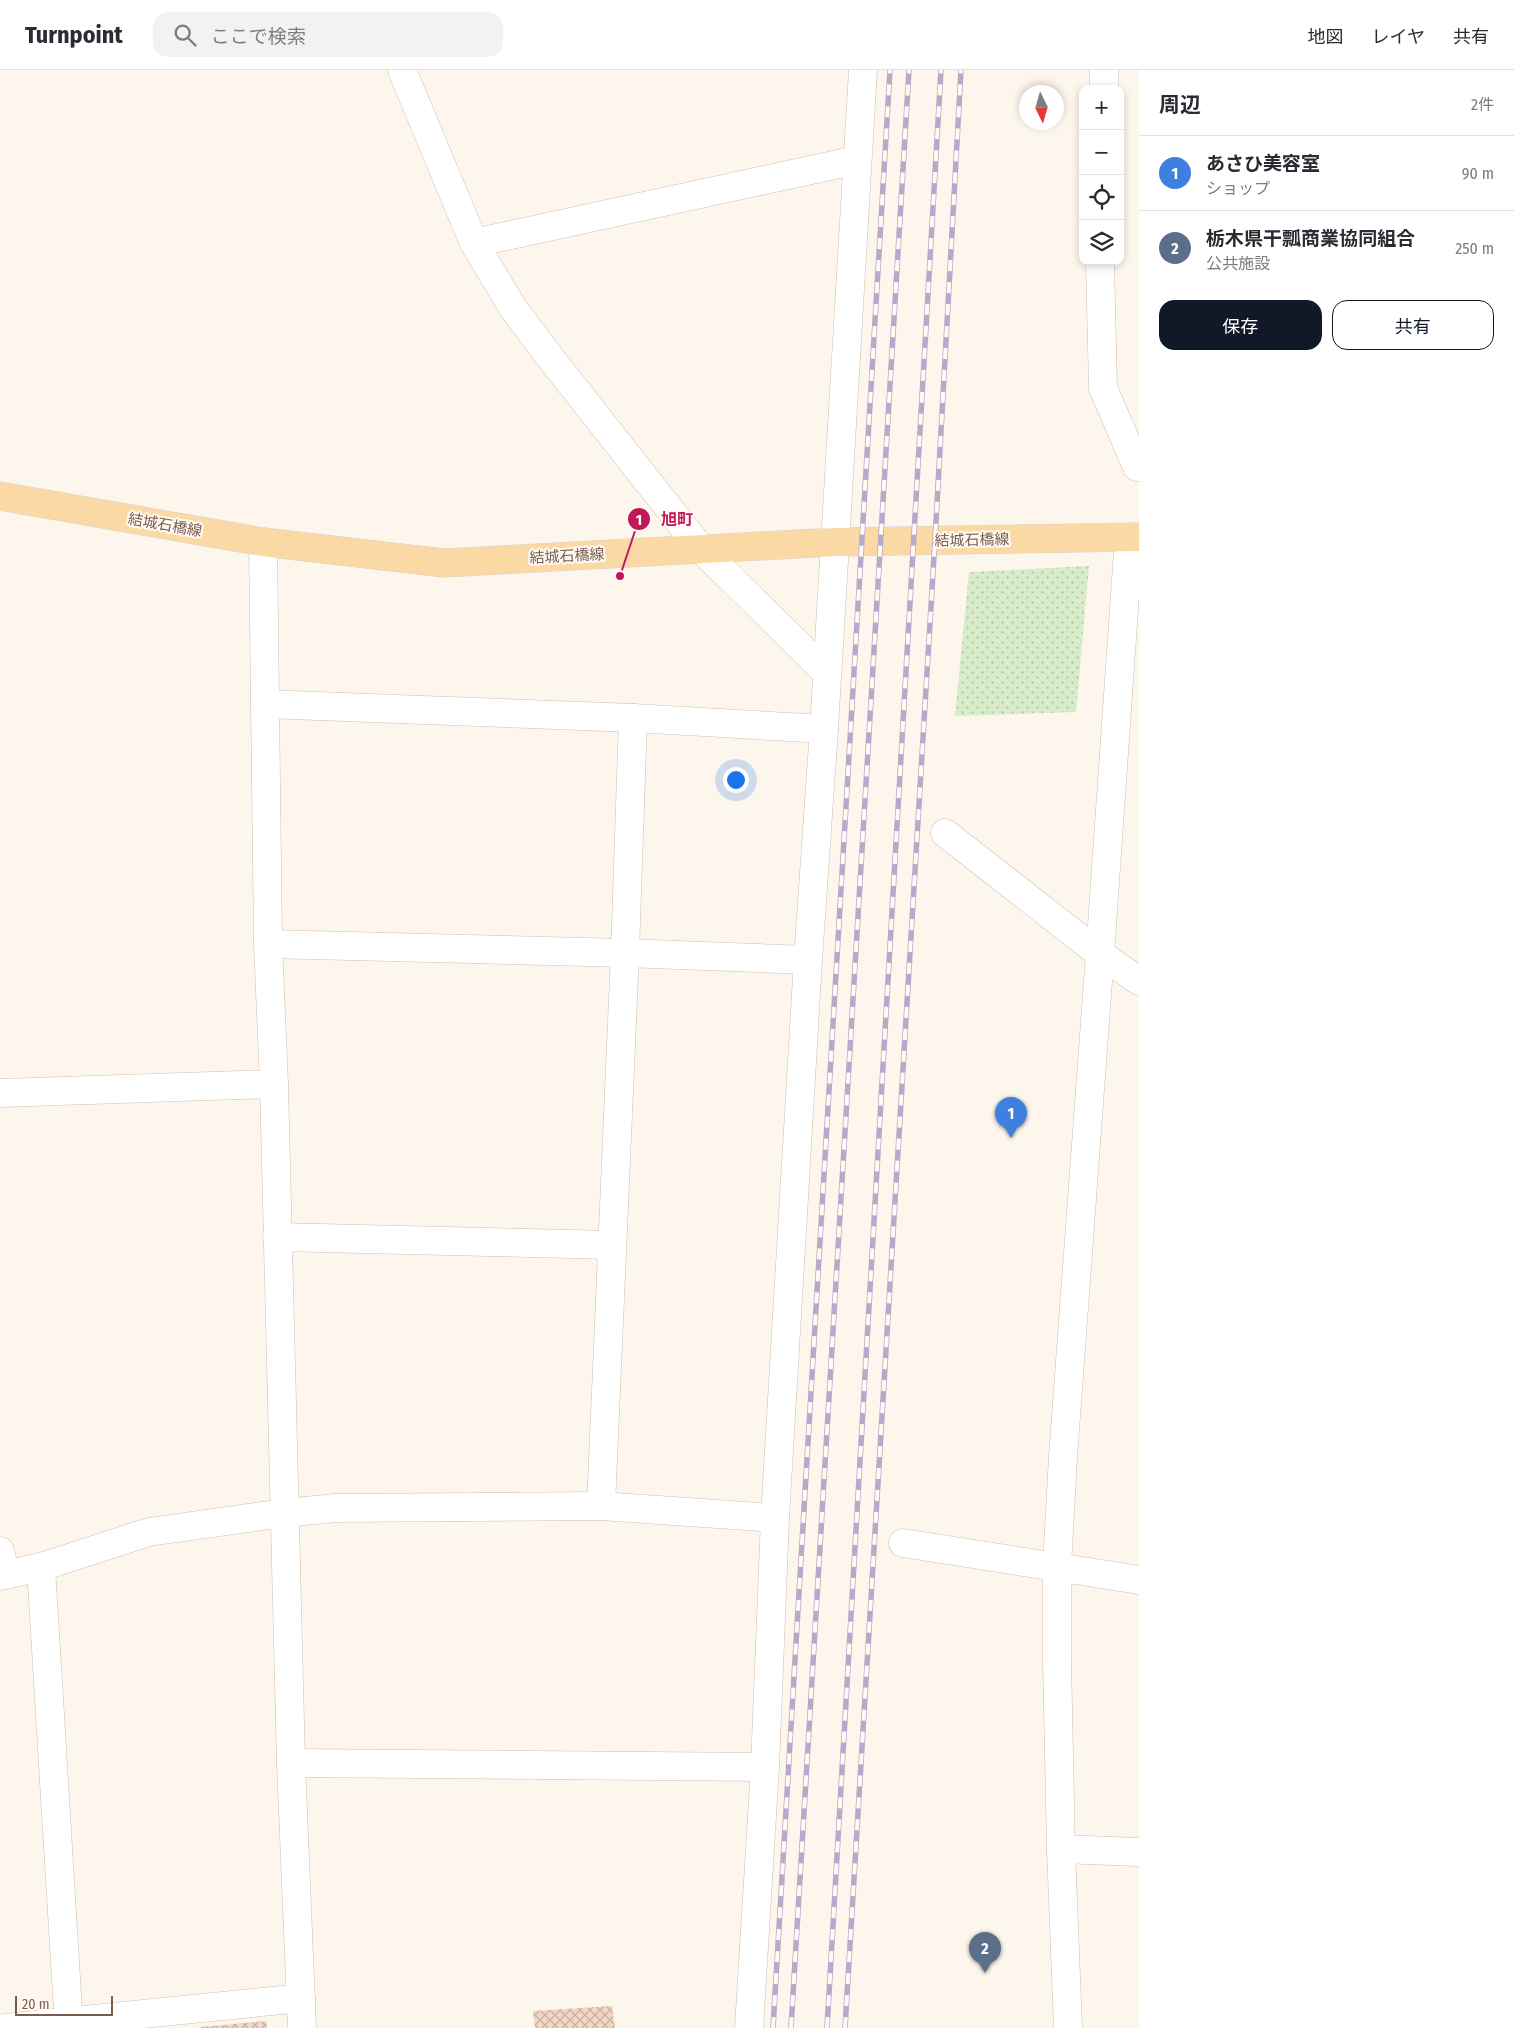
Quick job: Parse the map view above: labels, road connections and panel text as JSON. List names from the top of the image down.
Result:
{
  "streets": {
    "main road": ["結城石橋線"]
  },
  "places": ["旭町"],
  "scale_bar": "20 m",
  "north": "bottom",
  "page": {
    "header": "Turnpoint",
    "search": "ここで検索",
    "nav": ["地図", "レイヤ", "共有"],
    "heading": ["周辺", "2件"],
    "map_buttons": ["+", "−"],
    "list": [
      {
        "mark": "1",
        "name": "あさひ美容室",
        "note": "ショップ",
        "value": "90 m"
      },
      {
        "mark": "2",
        "name": "栃木県干瓢商業協同組合",
        "note": "公共施設",
        "value": "250 m"
      }
    ],
    "buttons": ["保存", "共有"],
    "pins": ["1", "2"],
    "scale": "20 m"
  }
}
